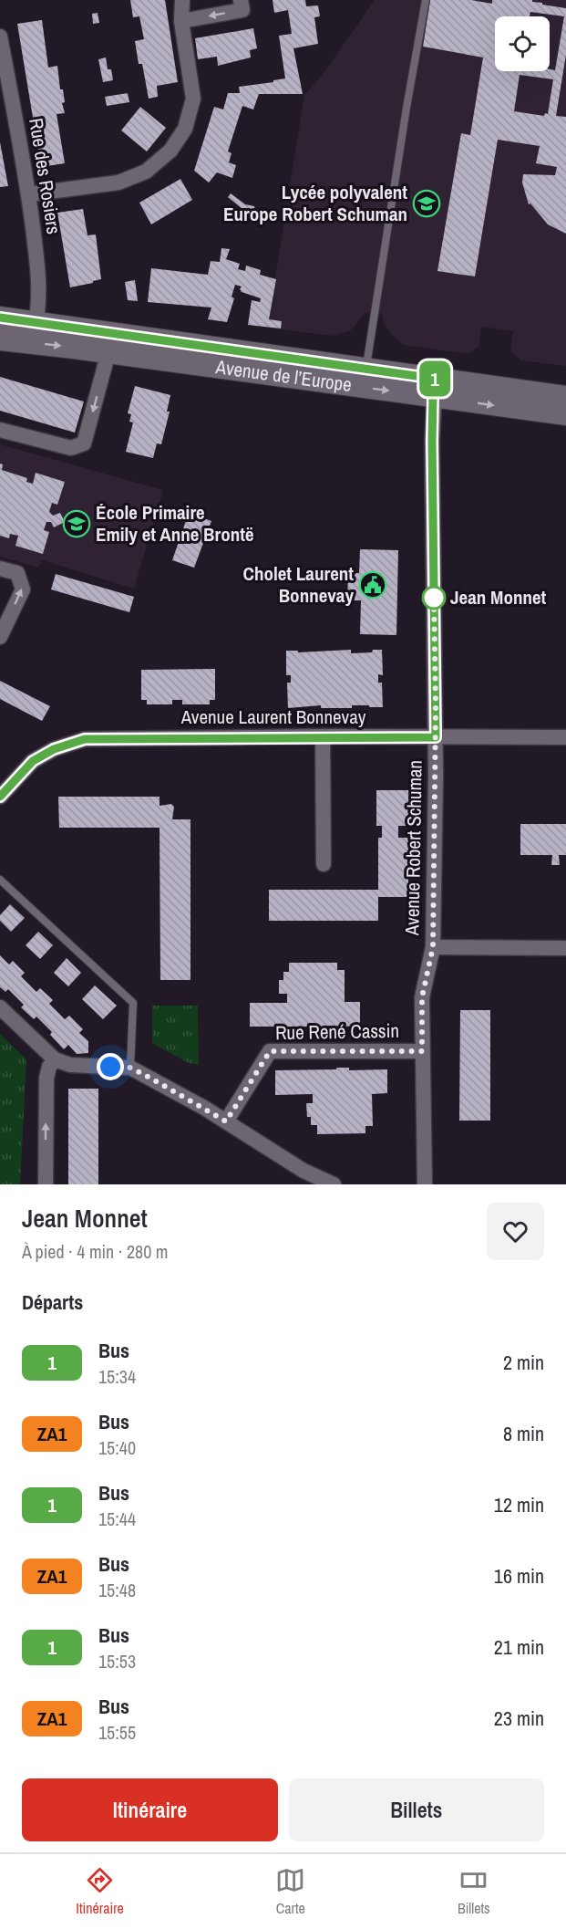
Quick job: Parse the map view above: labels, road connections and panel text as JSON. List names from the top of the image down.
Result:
{
  "streets": {
    "main road": ["Avenue de l’Europe"],
    "street": [
      "Rue des Rosiers",
      "Avenue Laurent Bonnevay",
      "Avenue Robert Schuman",
      "Rue René Cassin"
    ]
  },
  "crossings": [
    ["Rue des Rosiers", "Avenue de l’Europe"],
    ["Avenue de l’Europe", "Avenue Robert Schuman"],
    ["Avenue Laurent Bonnevay", "Avenue Robert Schuman"],
    ["Avenue Robert Schuman", "Rue René Cassin"]
  ],
  "places": {
    "school or university": ["Lycée polyvalent Europe Robert Schuman", "École Primaire Emily et Anne Brontë"],
    "public building": ["Cholet Laurent Bonnevay"],
    "other": ["Jean Monnet"]
  },
  "lines": ["bus line 1"],
  "page": {
    "on_map": "1",
    "heading": [
      ["Jean Monnet", "À pied · 4 min · 280 m"],
      "Départs"
    ],
    "list": [
      {
        "mark": "1",
        "name": "Bus",
        "note": "15:34",
        "value": "2 min"
      },
      {
        "mark": "ZA1",
        "name": "Bus",
        "note": "15:40",
        "value": "8 min"
      },
      {
        "mark": "1",
        "name": "Bus",
        "note": "15:44",
        "value": "12 min"
      },
      {
        "mark": "ZA1",
        "name": "Bus",
        "note": "15:48",
        "value": "16 min"
      },
      {
        "mark": "1",
        "name": "Bus",
        "note": "15:53",
        "value": "21 min"
      },
      {
        "mark": "ZA1",
        "name": "Bus",
        "note": "15:55",
        "value": "23 min"
      }
    ],
    "buttons": ["Itinéraire", "Billets"],
    "tabs": ["Itinéraire", "Carte", "Billets"]
  }
}
